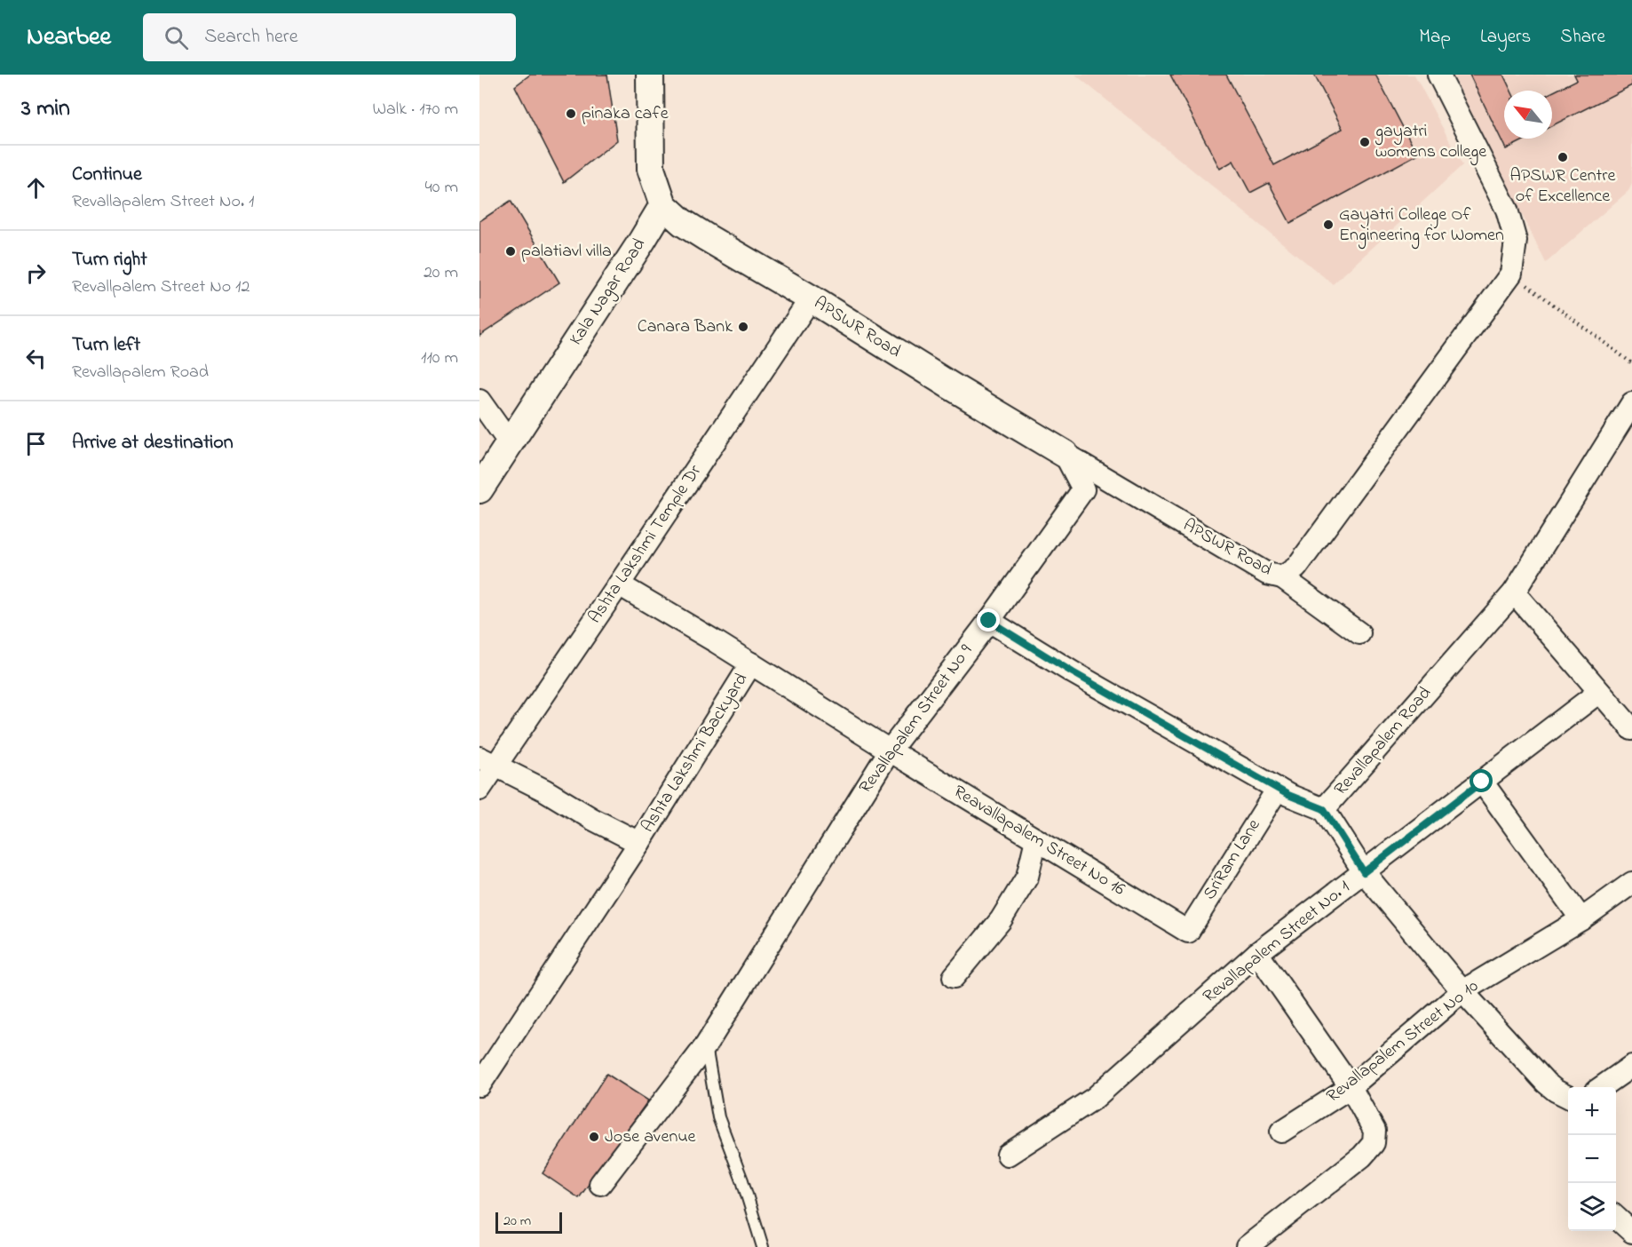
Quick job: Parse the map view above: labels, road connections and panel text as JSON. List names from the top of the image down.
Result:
{
  "streets": {
    "street": [
      "Kala Nagar Road",
      "APSWR Road",
      "Ashta Lakshmi Temple Dr",
      "Revallapalem Street No 9",
      "Revallapalem Road",
      "Ashta Lakshmi Backyard",
      "Reavallapalem Street No 16",
      "SriRam Lane",
      "Revallapalem Street No. 1",
      "Revallapalem Street No 10"
    ]
  },
  "crossings": [
    ["Kala Nagar Road", "APSWR Road"],
    ["APSWR Road", "Ashta Lakshmi Temple Dr"],
    ["APSWR Road", "Revallapalem Street No 9"],
    ["Ashta Lakshmi Temple Dr", "Reavallapalem Street No 16"],
    ["Revallapalem Street No 9", "Revallapalem Road"],
    ["Revallapalem Street No 9", "Reavallapalem Street No 16"],
    ["Revallapalem Road", "SriRam Lane"],
    ["Ashta Lakshmi Backyard", "Reavallapalem Street No 16"],
    ["Reavallapalem Street No 16", "SriRam Lane"]
  ],
  "places": [
    "pinaka cafe",
    "gayatri womens college",
    "APSWR Centre of Excellence",
    "Gayatri College Of Engineering for Women",
    "palatiavl villa",
    "Canara Bank",
    "Jose avenue"
  ],
  "scale_bar": "20 m",
  "north": "top left",
  "page": {
    "header": "Nearbee",
    "search": "Search here",
    "nav": ["Map", "Layers", "Share"],
    "heading": ["3 min", "Walk · 170 m"],
    "list": [
      ["Continue", "Revallapalem Street No. 1", "40 m"],
      ["Turn right", "Revallpalem Street No 12", "20 m"],
      ["Turn left", "Revallapalem Road", "110 m"],
      "Arrive at destination"
    ],
    "map_buttons": ["+", "−"],
    "scale": "20 m"
  }
}
